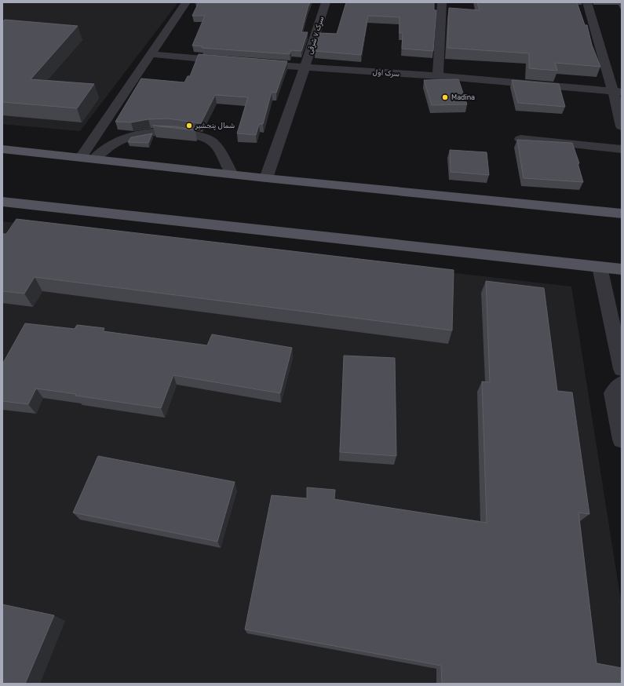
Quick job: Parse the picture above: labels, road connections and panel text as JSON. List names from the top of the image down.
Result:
{
  "streets": {
    "street": ["سرک ۷ شرقی", "سرک‌ اول"]
  },
  "crossings": [
    ["سرک ۷ شرقی", "سرک‌ اول"]
  ],
  "places": ["Madina", "شمال پنجشیر"]
}
